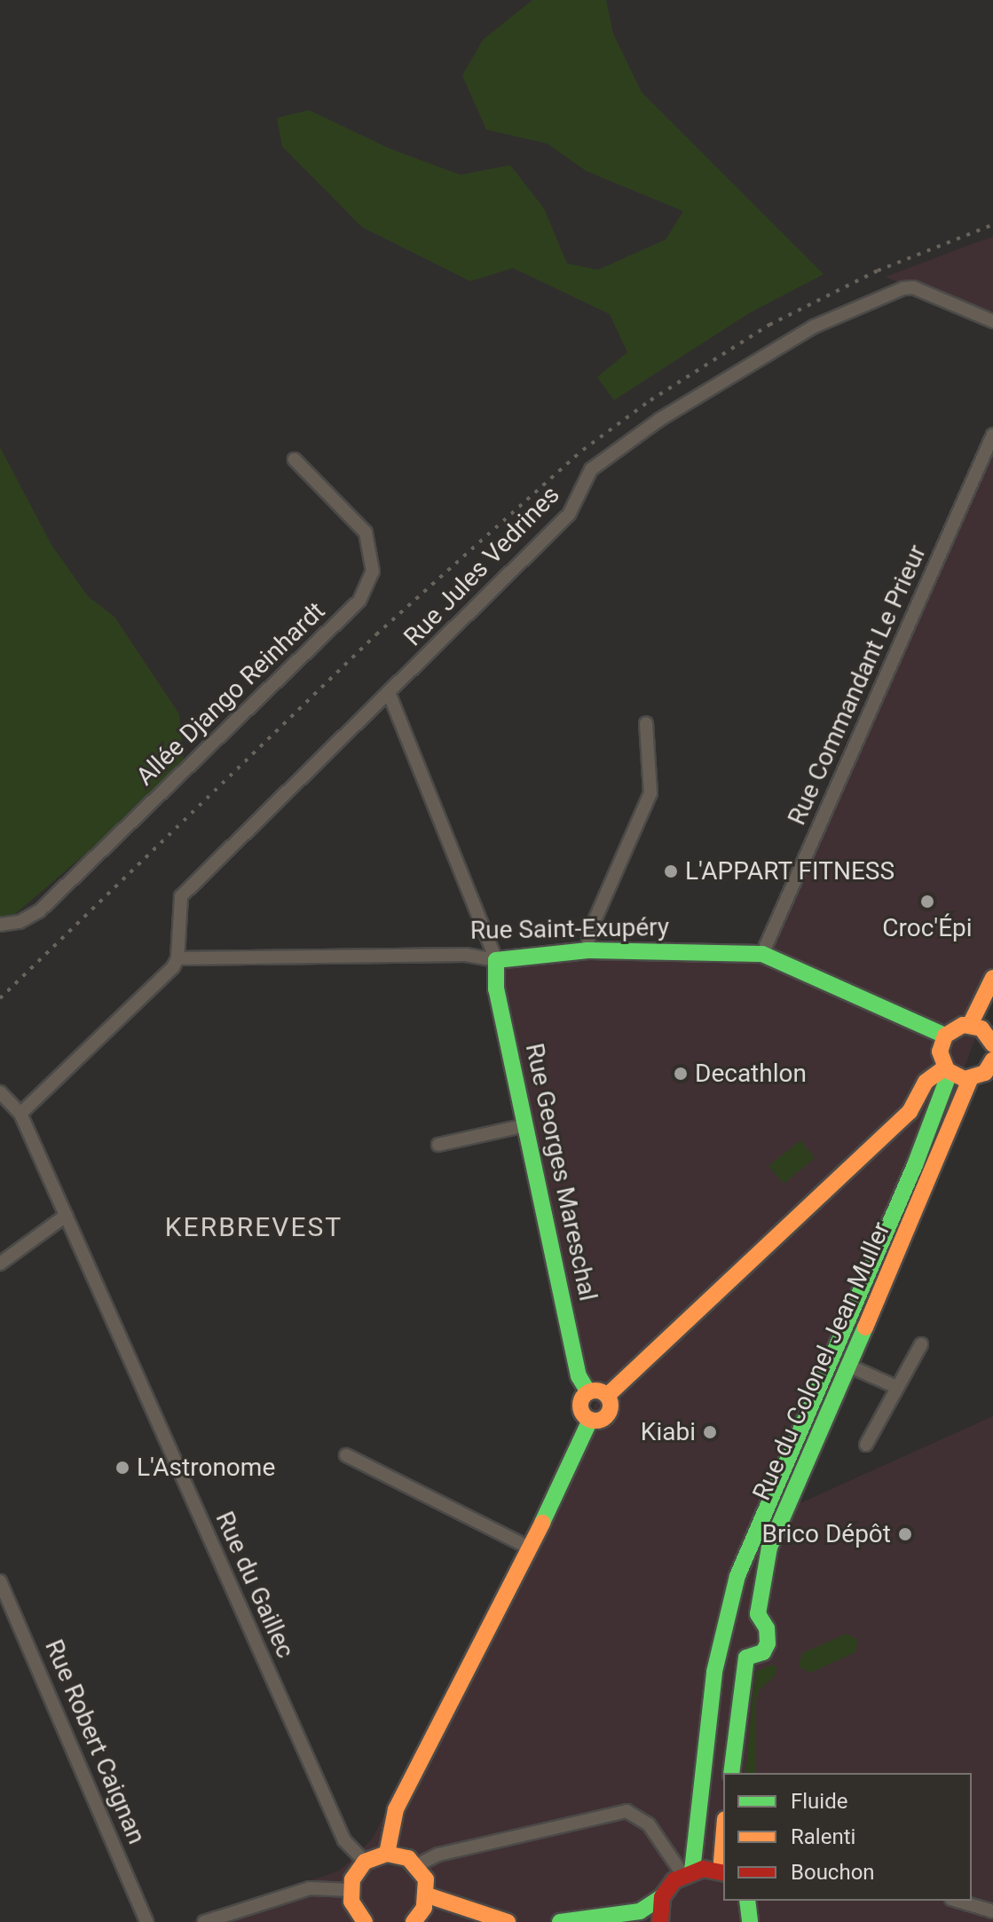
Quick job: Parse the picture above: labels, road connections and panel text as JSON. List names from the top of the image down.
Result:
{
  "streets": {
    "main road": ["Rue Saint-Exupéry", "Rue Georges Mareschal", "Rue du Colonel Jean Muller"],
    "street": [
      "Rue Jules Vedrines",
      "Rue Commandant Le Prieur",
      "Allée Django Reinhardt",
      "Rue du Gaillec",
      "Rue Robert Caignan"
    ]
  },
  "crossings": [
    ["Rue Jules Vedrines", "Rue Saint-Exupéry"],
    ["Rue Commandant Le Prieur", "Rue Saint-Exupéry"],
    ["Rue Saint-Exupéry", "Rue Georges Mareschal"]
  ],
  "districts": ["KERBREVEST"],
  "places": [
    "L'APPART FITNESS",
    "Croc'Épi",
    "Decathlon",
    "Kiabi",
    "L'Astronome",
    "Brico Dépôt"
  ],
  "legend": ["Fluide", "Ralenti", "Bouchon"]
}
